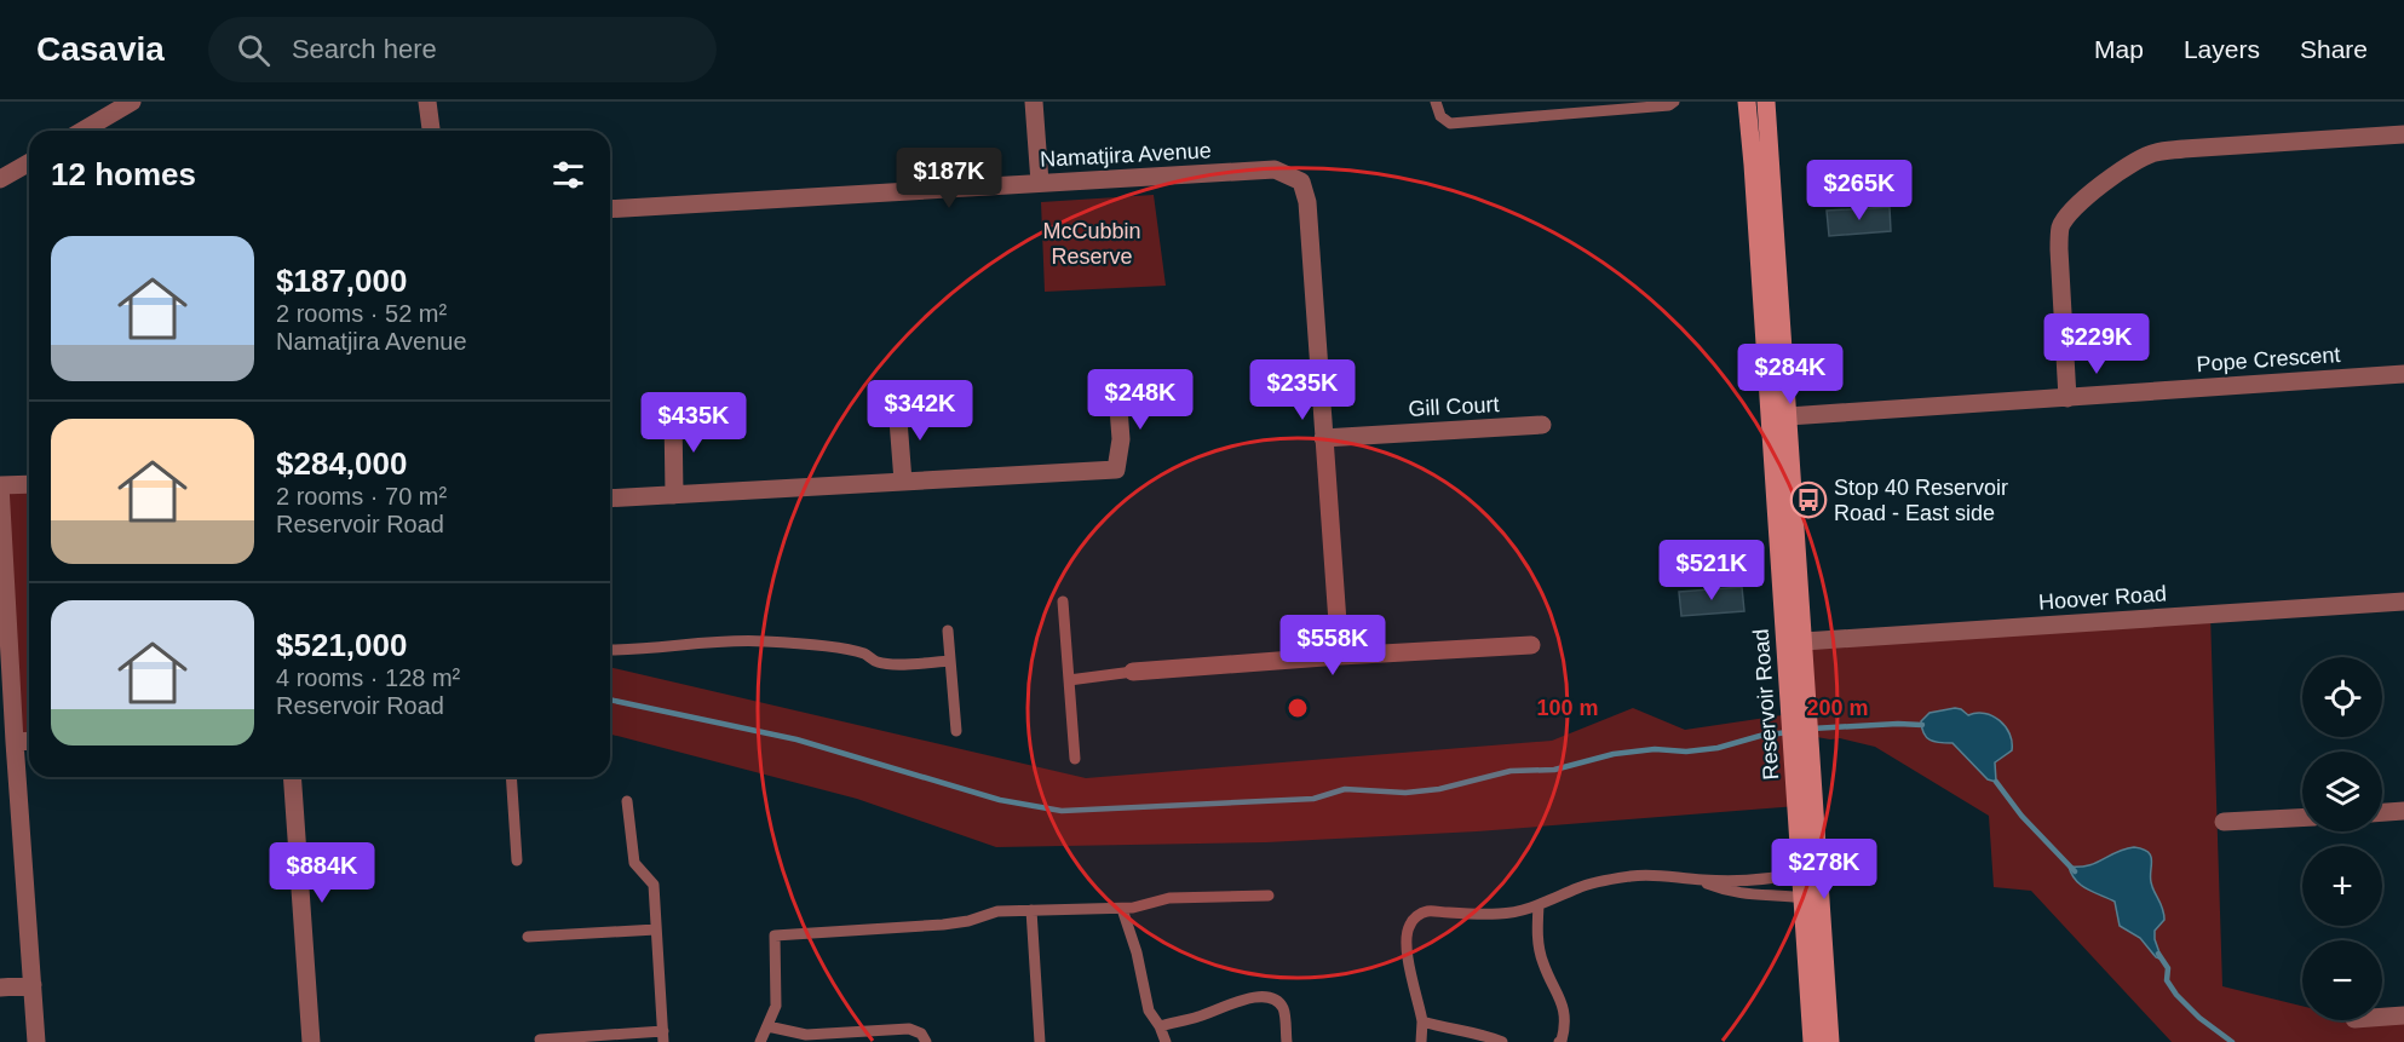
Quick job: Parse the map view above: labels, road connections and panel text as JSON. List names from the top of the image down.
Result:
{
  "streets": {
    "main road": ["Reservoir Road"],
    "street": [
      "Namatjira Avenue",
      "Pope Crescent",
      "Gill Court",
      "Hoover Road"
    ]
  },
  "crossings": [
    ["Namatjira Avenue", "Gill Court"],
    ["Pope Crescent", "Reservoir Road"],
    ["Hoover Road", "Reservoir Road"]
  ],
  "parks": ["McCubbin Reserve"],
  "places": {
    "bus stop": ["Stop 40 Reservoir Road - East side"]
  },
  "page": {
    "header": "Casavia",
    "search": "Search here",
    "nav": ["Map", "Layers", "Share"],
    "heading": "12 homes",
    "price": [
      "$187K",
      "$265K",
      "$229K",
      "$284K",
      "$235K",
      "$248K",
      "$342K",
      "$435K",
      "$521K",
      "$558K",
      "$278K",
      "$884K"
    ],
    "list": [
      {
        "name": "$187,000",
        "note": "2 rooms · 52 m² · Namatjira Avenue"
      },
      {
        "name": "$284,000",
        "note": "2 rooms · 70 m² · Reservoir Road"
      },
      {
        "name": "$521,000",
        "note": "4 rooms · 128 m² · Reservoir Road"
      }
    ],
    "map_buttons": ["+", "−"]
  },
  "rings": ["100 m", "200 m"]
}
